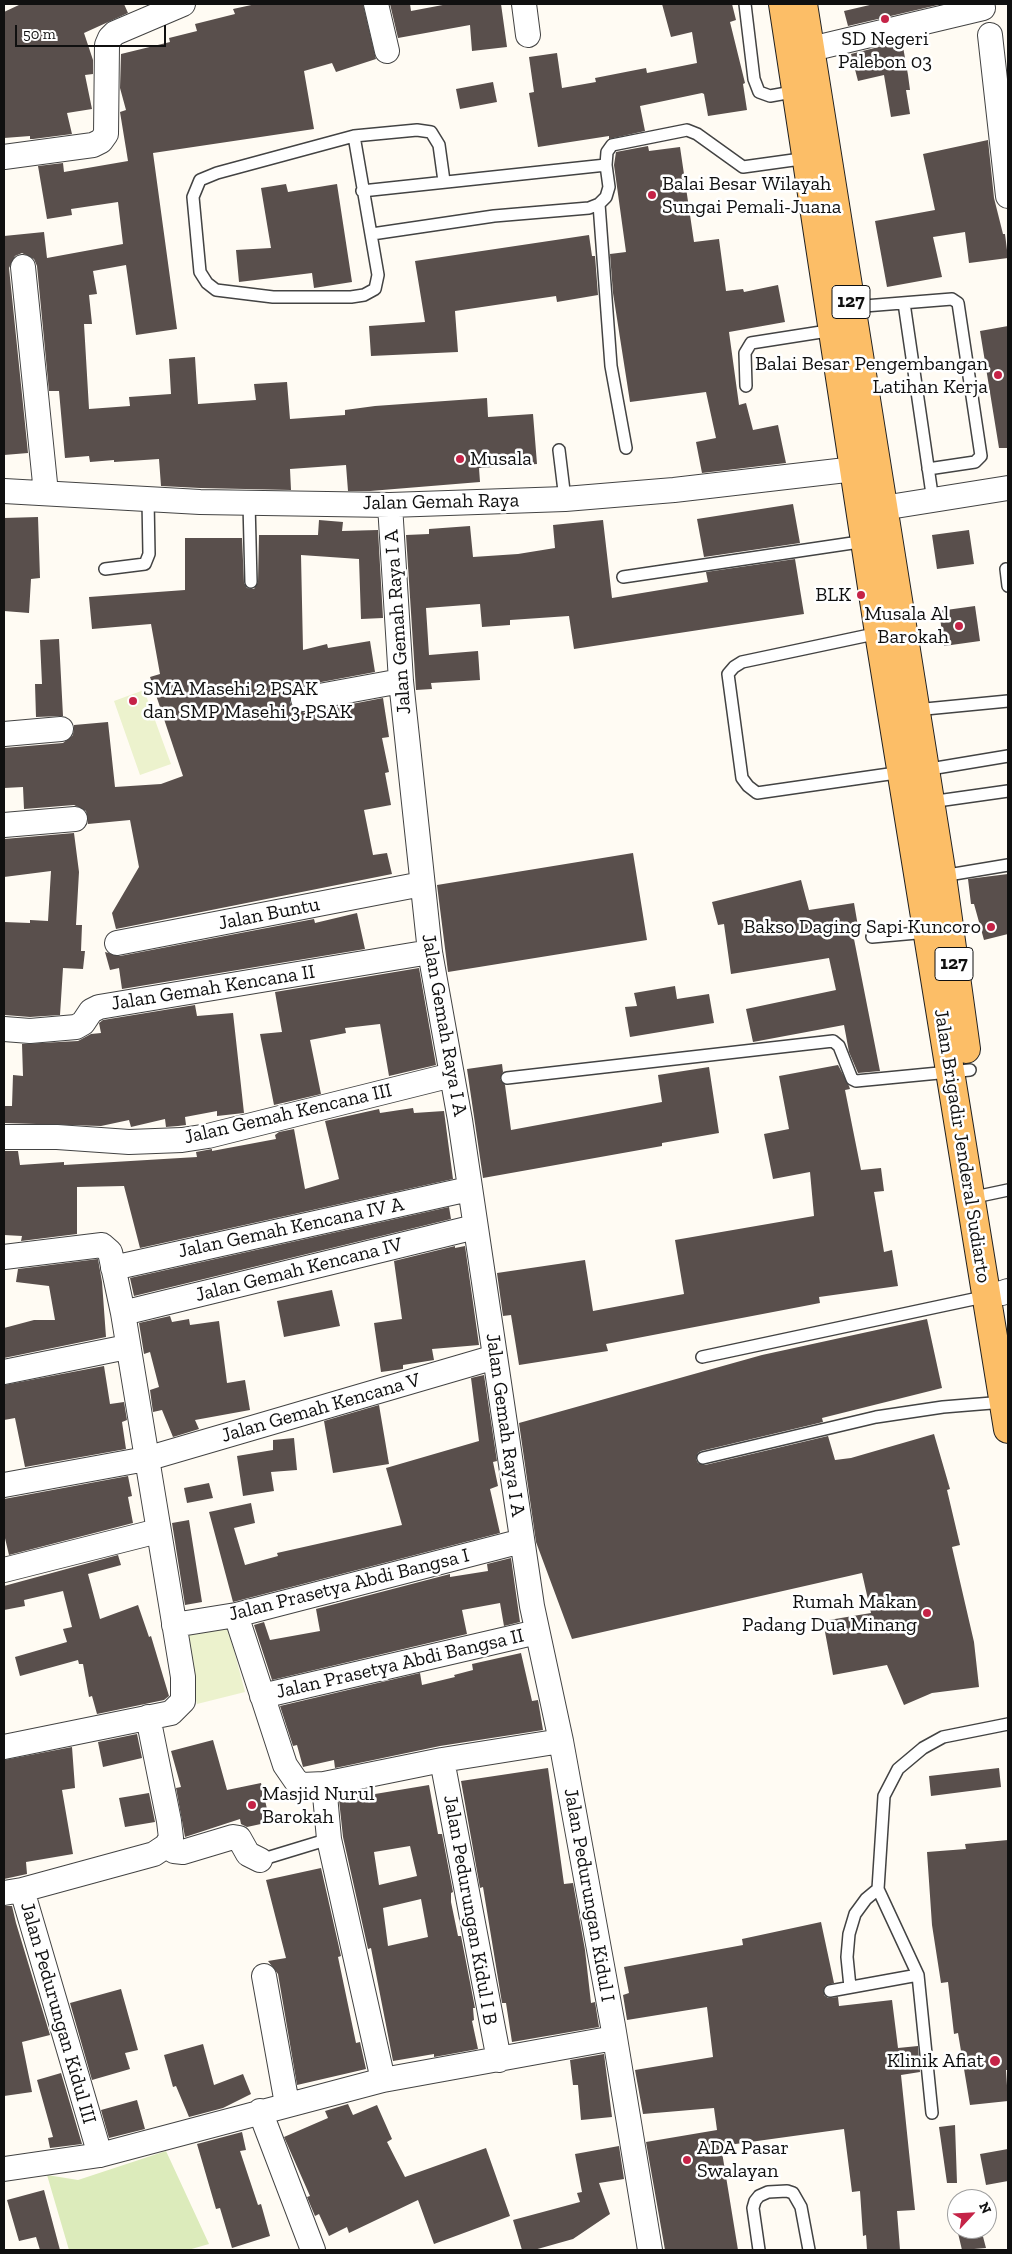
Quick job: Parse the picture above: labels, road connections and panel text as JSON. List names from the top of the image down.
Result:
{
  "streets": {
    "main road": ["127", "Jalan Brigadir Jenderal Sudiarto"],
    "street": [
      "Jalan Gemah Raya",
      "Jalan Gemah Raya I A",
      "Jalan Buntu",
      "Jalan Gemah Kencana II",
      "Jalan Gemah Kencana III",
      "Jalan Gemah Kencana IV A",
      "Jalan Gemah Kencana IV",
      "Jalan Gemah Kencana V",
      "Jalan Prasetya Abdi Bangsa I",
      "Jalan Prasetya Abdi Bangsa II",
      "Jalan Pedurungan Kidul I",
      "Jalan Pedurungan Kidul I B",
      "Jalan Pedurungan Kidul III"
    ]
  },
  "crossings": [
    ["Jalan Gemah Raya", "Jalan Gemah Raya I A"],
    ["Jalan Gemah Raya", "Jalan Brigadir Jenderal Sudiarto"],
    ["Jalan Gemah Raya I A", "Jalan Buntu"],
    ["Jalan Gemah Raya I A", "Jalan Gemah Kencana II"],
    ["Jalan Gemah Raya I A", "Jalan Gemah Kencana III"],
    ["Jalan Gemah Raya I A", "Jalan Gemah Kencana IV A"],
    ["Jalan Gemah Raya I A", "Jalan Gemah Kencana IV"],
    ["Jalan Gemah Raya I A", "Jalan Gemah Kencana V"],
    ["Jalan Gemah Raya I A", "Jalan Prasetya Abdi Bangsa I"],
    ["Jalan Gemah Raya I A", "Jalan Pedurungan Kidul I"],
    ["Jalan Prasetya Abdi Bangsa I", "Jalan Pedurungan Kidul I"],
    ["Jalan Prasetya Abdi Bangsa II", "Jalan Pedurungan Kidul I"]
  ],
  "places": [
    "SD Negeri Palebon 03",
    "Balai Besar Wilayah Sungai Pemali-Juana",
    "Balai Besar Pengembangan Latihan Kerja",
    "Musala",
    "BLK",
    "Musala Al Barokah",
    "SMA Masehi 2 PSAK dan SMP Masehi 3 PSAK",
    "Bakso Daging Sapi Kuncoro",
    "Rumah Makan Padang Dua Minang",
    "Masjid Nurul Barokah",
    "Klinik Afiat",
    "ADA Pasar Swalayan"
  ],
  "scale_bar": "50 m",
  "north": "top right"
}
